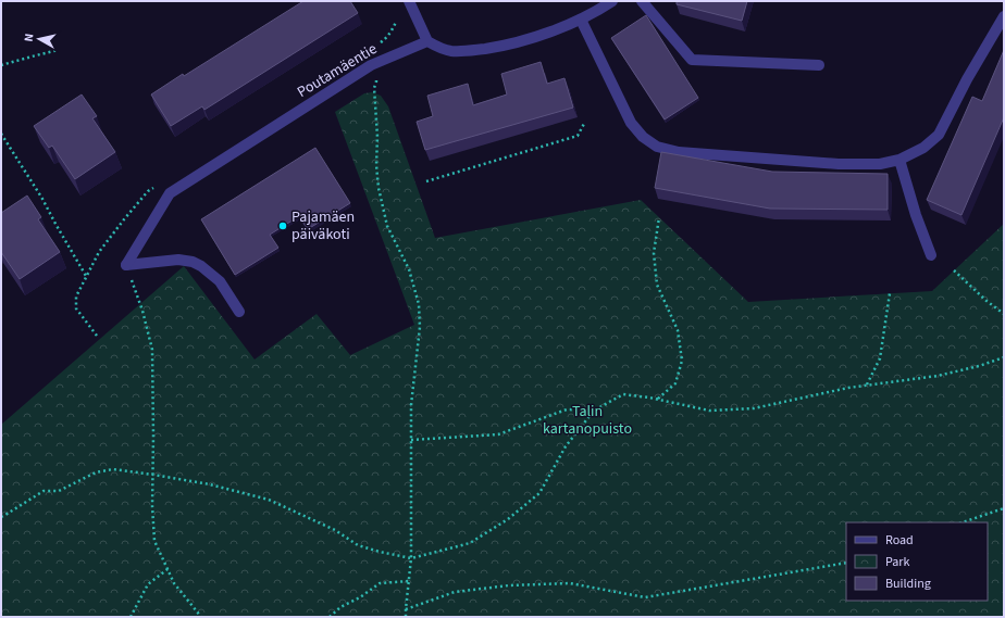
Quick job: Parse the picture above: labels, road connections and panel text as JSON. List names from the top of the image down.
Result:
{
  "streets": {
    "street": ["Poutamäentie"]
  },
  "parks": ["Talin kartanopuisto"],
  "places": ["Pajamäen päiväkoti"],
  "legend": ["Road", "Park", "Building"],
  "north": "left"
}
